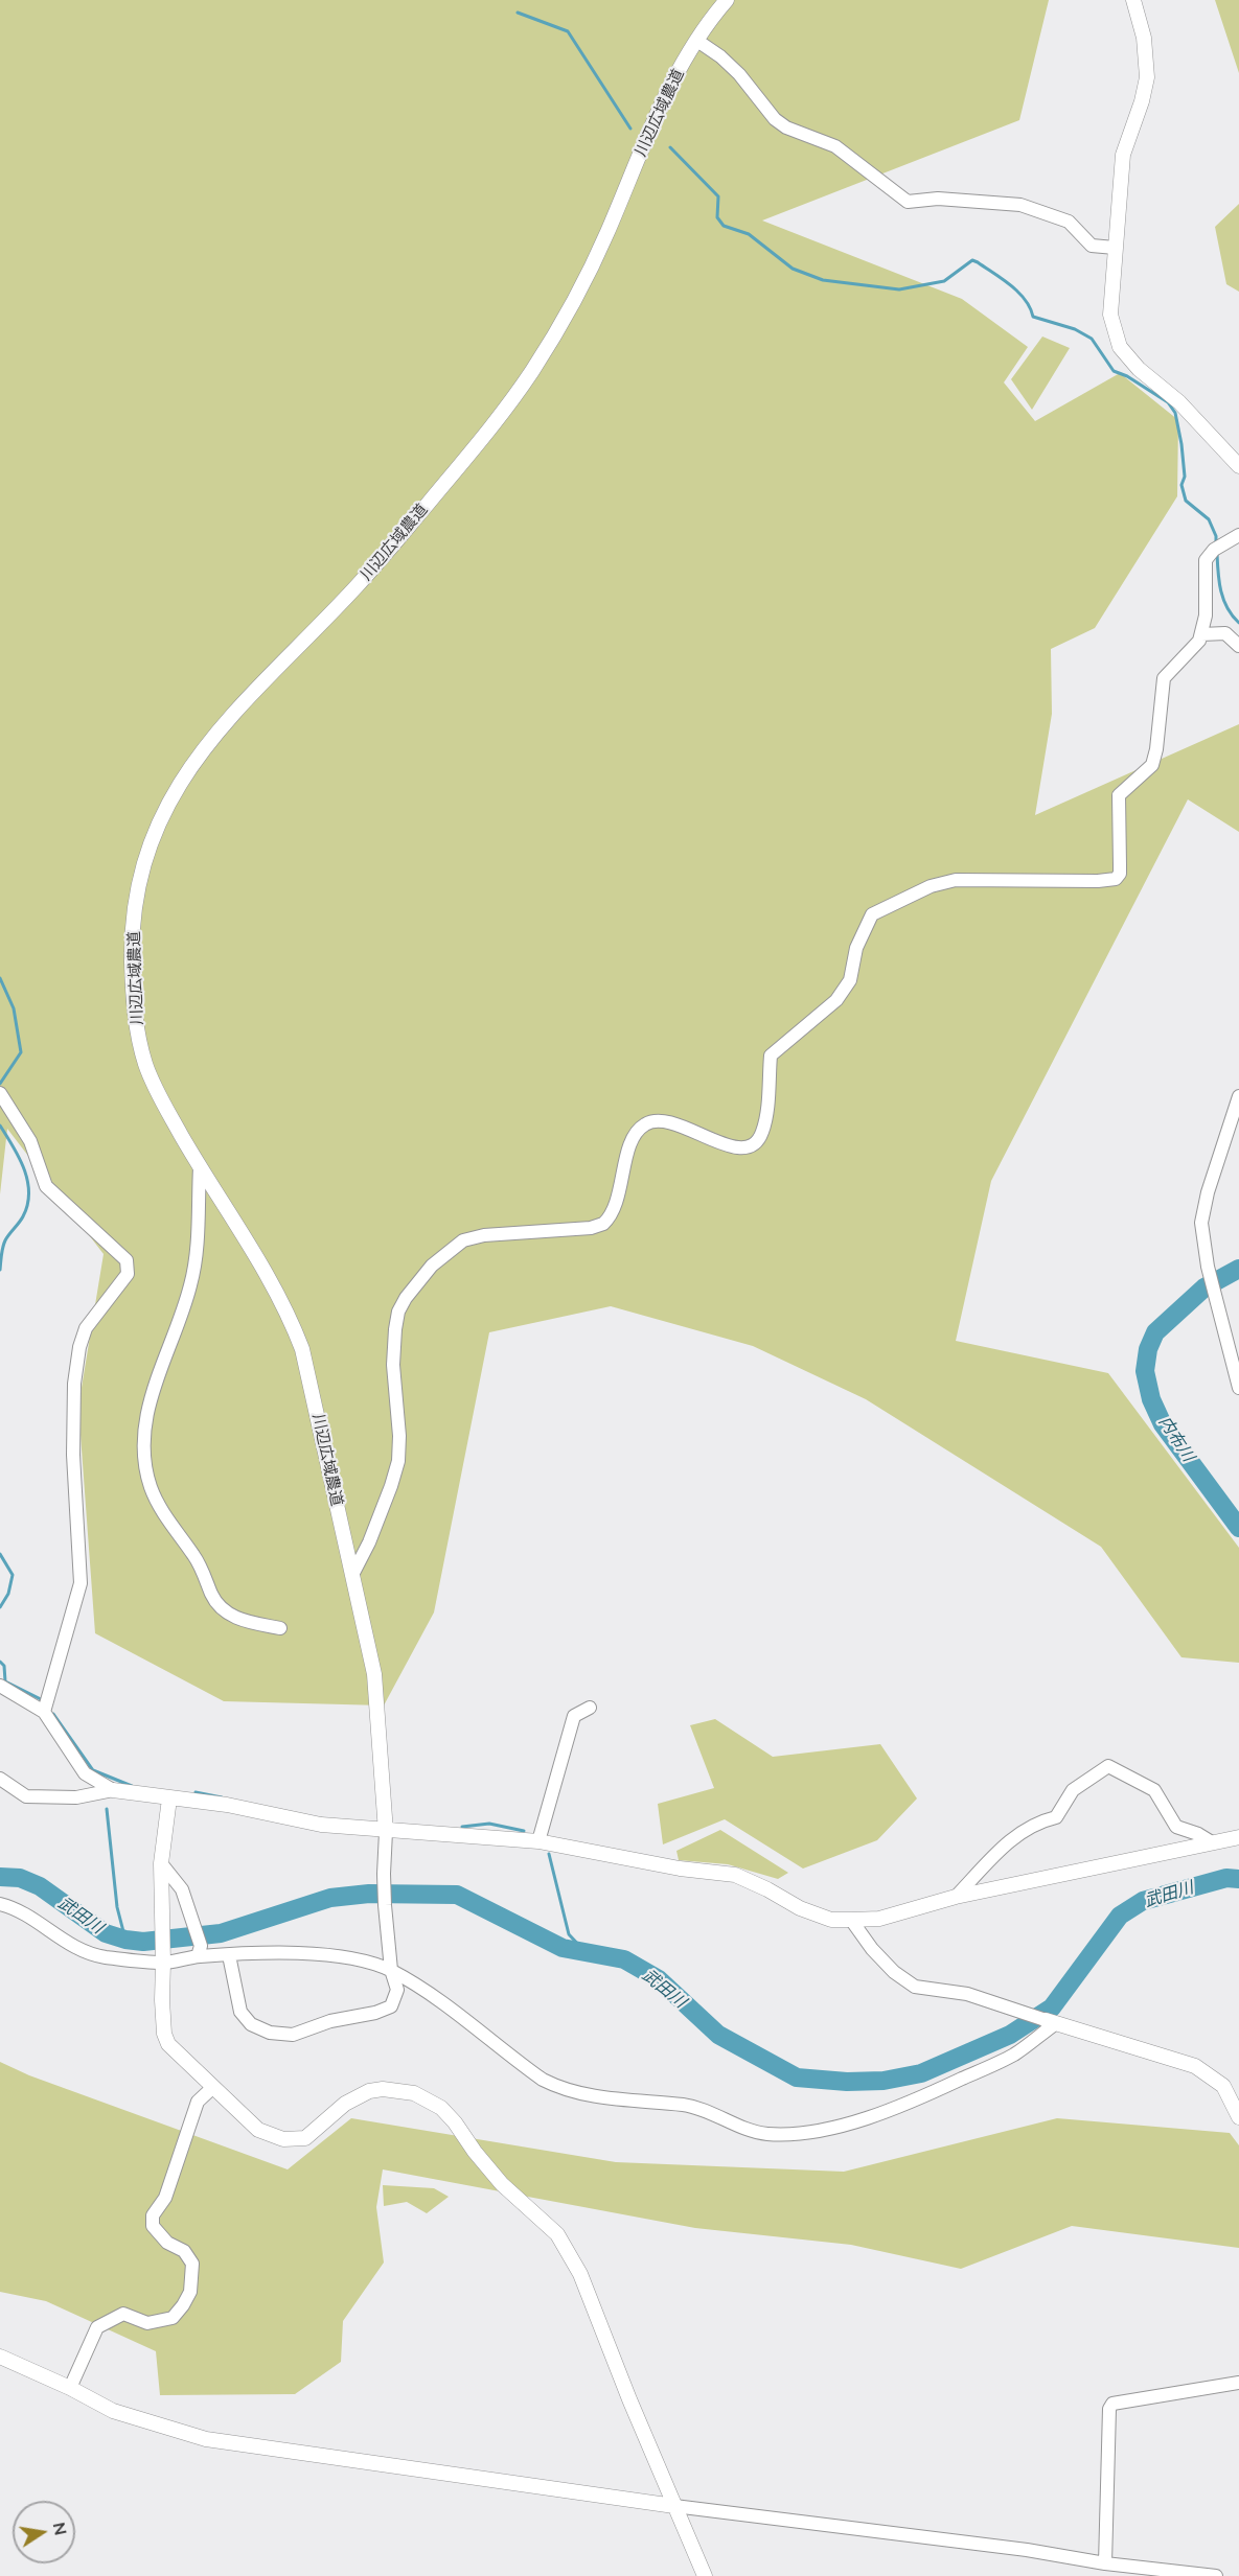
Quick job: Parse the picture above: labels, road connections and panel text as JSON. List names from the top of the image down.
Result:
{
  "streets": {
    "street": ["川辺広域農道"]
  },
  "water": ["内布川", "武田川"],
  "north": "right"
}
